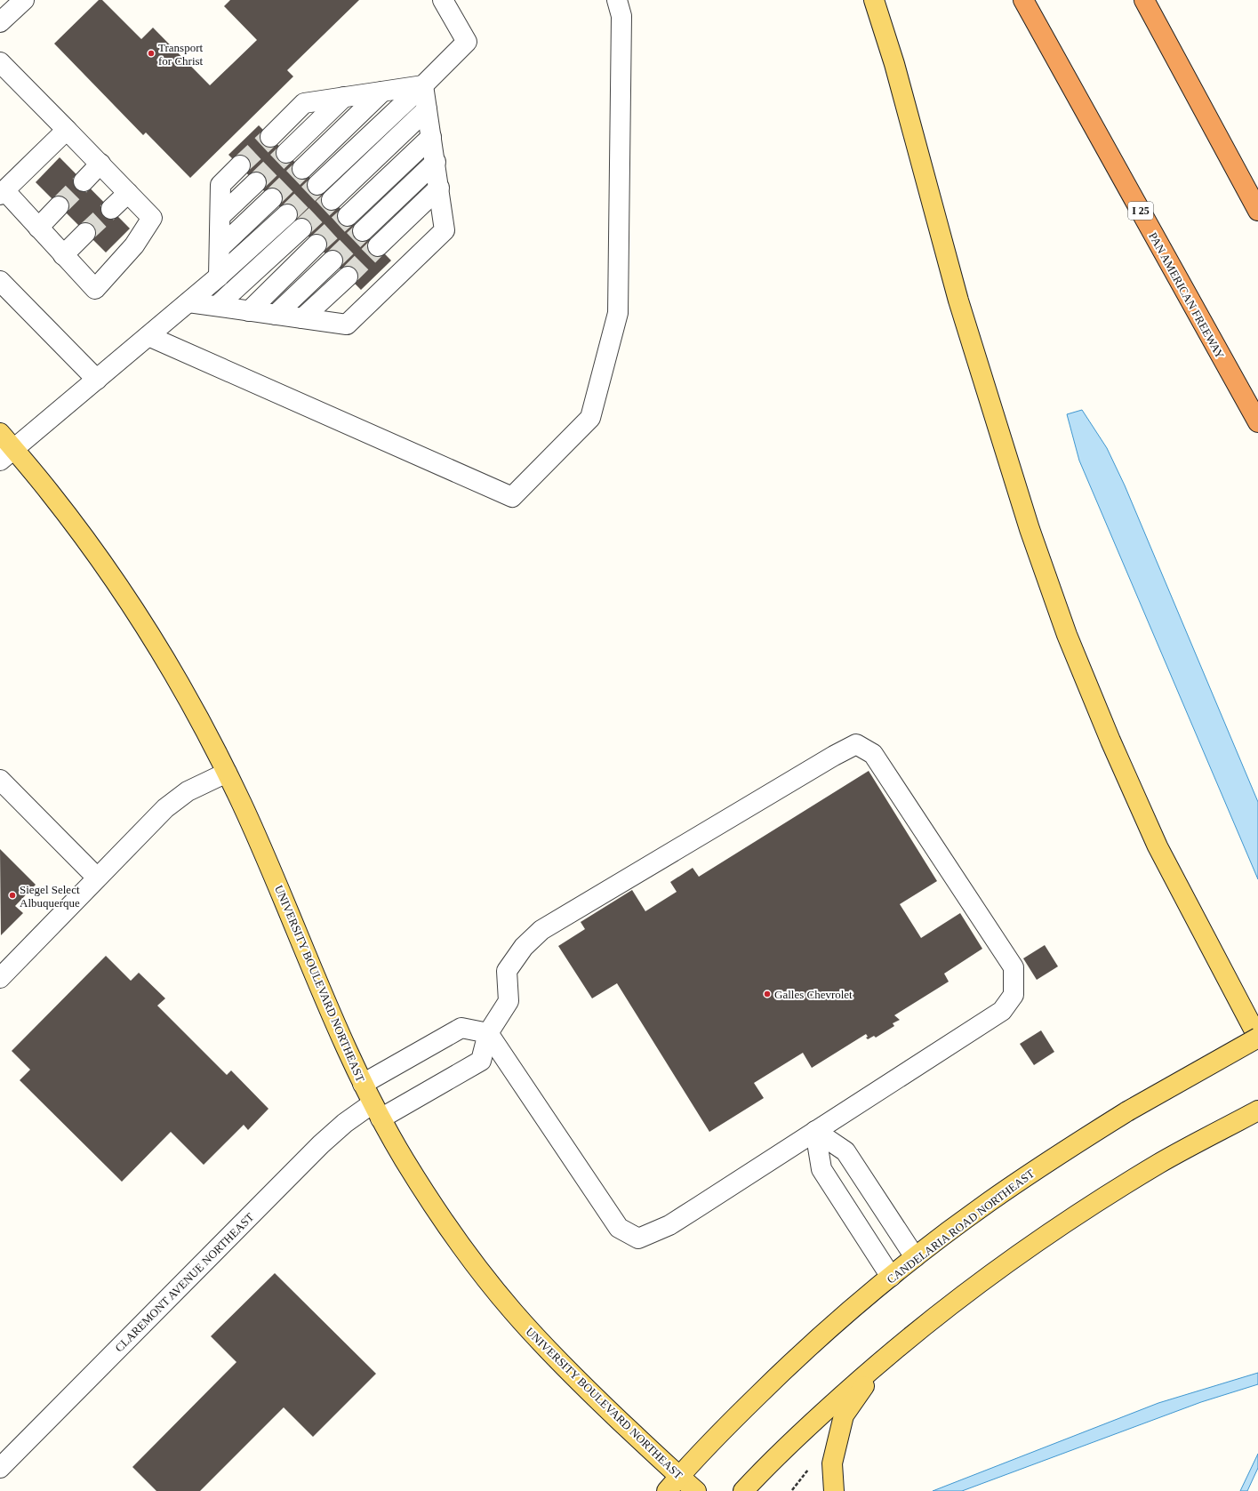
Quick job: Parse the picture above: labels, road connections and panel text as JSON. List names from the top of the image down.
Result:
{
  "streets": {
    "highway": ["I 25", "PAN AMERICAN FREEWAY"],
    "main road": ["UNIVERSITY BOULEVARD NORTHEAST", "CANDELARIA ROAD NORTHEAST"],
    "street": ["CLAREMONT AVENUE NORTHEAST"]
  },
  "crossings": [
    ["UNIVERSITY BOULEVARD NORTHEAST", "CANDELARIA ROAD NORTHEAST"],
    ["UNIVERSITY BOULEVARD NORTHEAST", "CLAREMONT AVENUE NORTHEAST"]
  ],
  "places": ["Transport for Christ", "Siegel Select Albuquerque", "Galles Chevrolet"]
}
